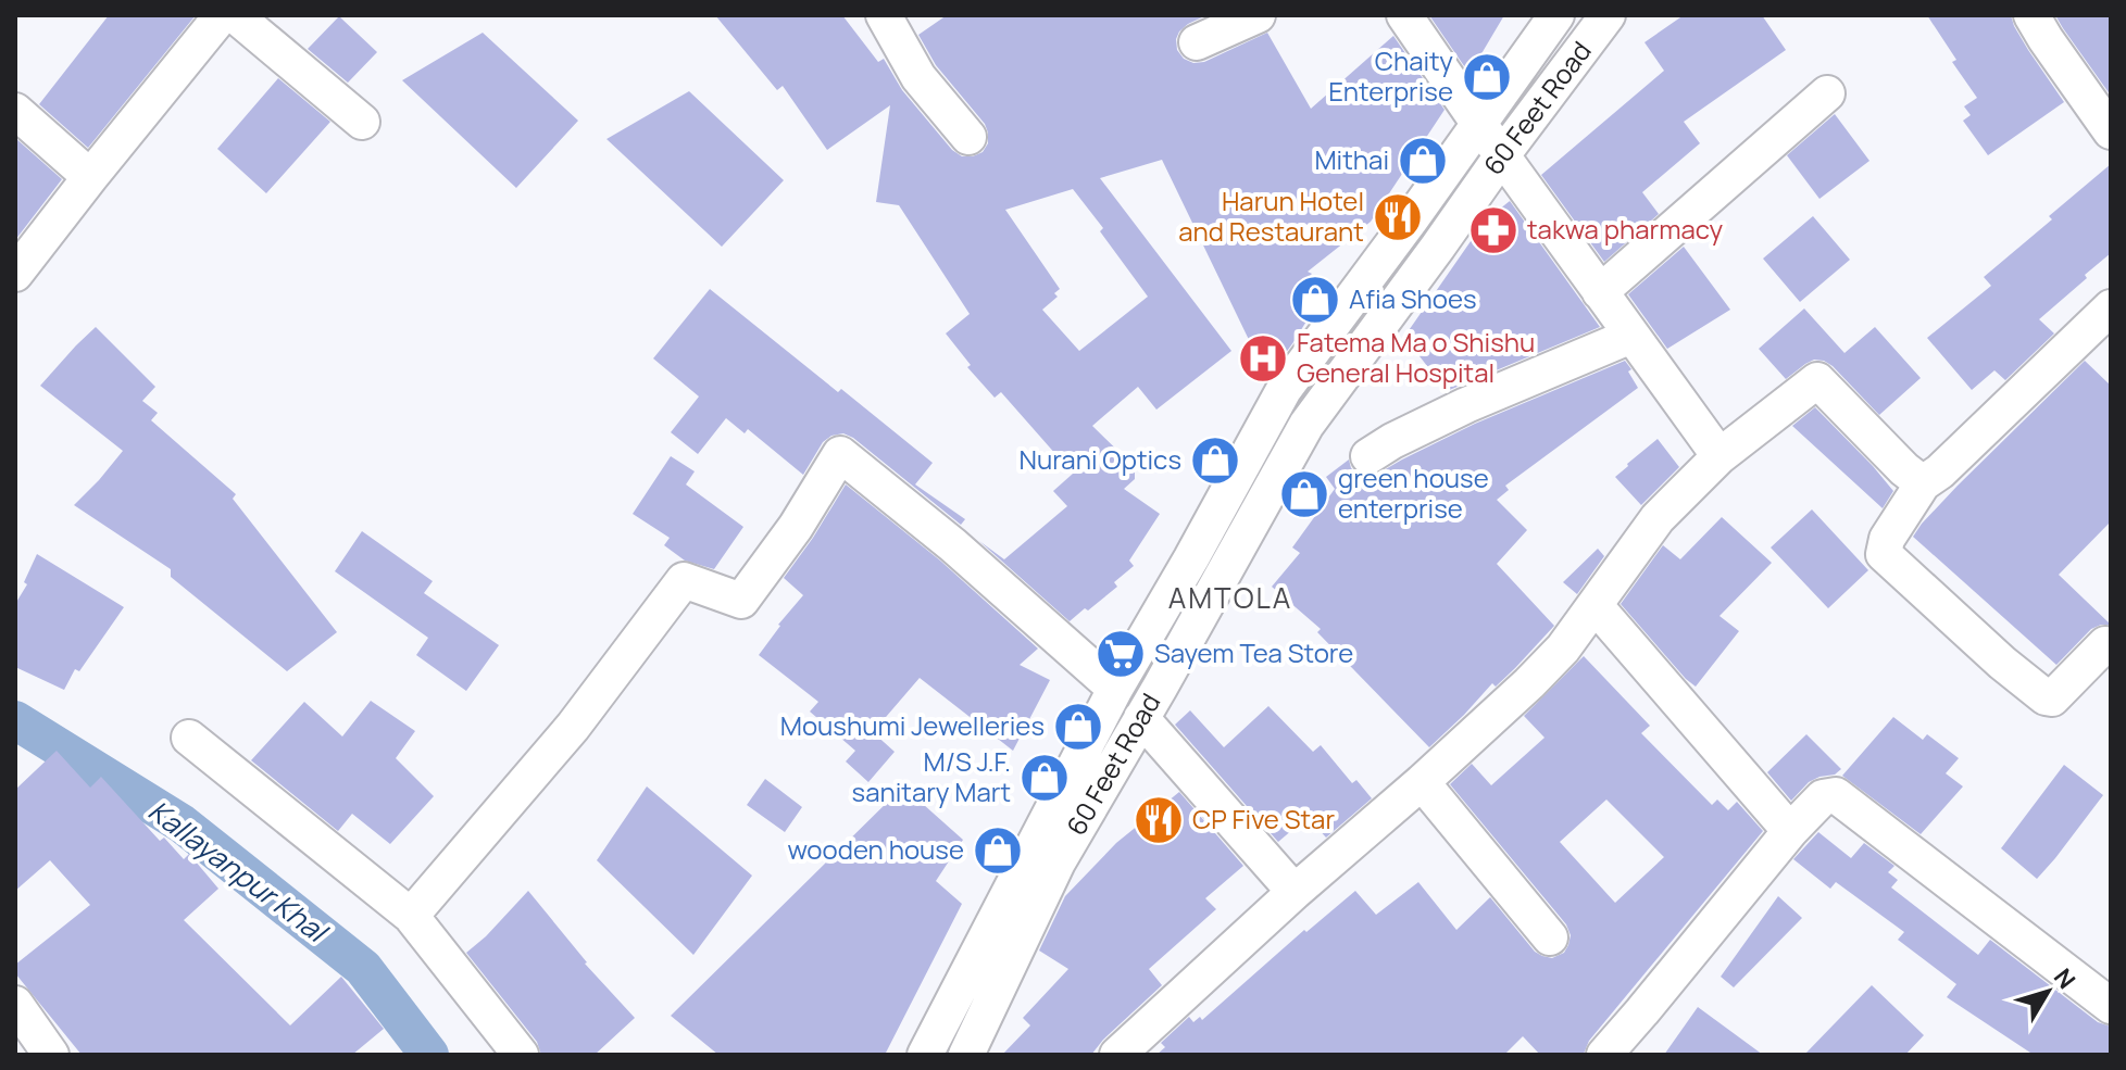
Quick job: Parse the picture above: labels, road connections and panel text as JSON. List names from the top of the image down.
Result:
{
  "streets": {
    "street": ["60 Feet Road"]
  },
  "districts": ["AMTOLA"],
  "water": ["Kallayanpur Khal"],
  "places": {
    "shop": [
      "Chaity Enterprise",
      "Mithai",
      "Afia Shoes",
      "Nurani Optics",
      "green house enterprise",
      "Moushumi Jewelleries",
      "M/S J.F. sanitary Mart",
      "wooden house"
    ],
    "restaurant": ["Harun Hotel and Restaurant", "CP Five Star"],
    "pharmacy": ["takwa pharmacy"],
    "hospital": ["Fatema Ma o Shishu General Hospital"],
    "supermarket": ["Sayem Tea Store"]
  },
  "north": "top right"
}
